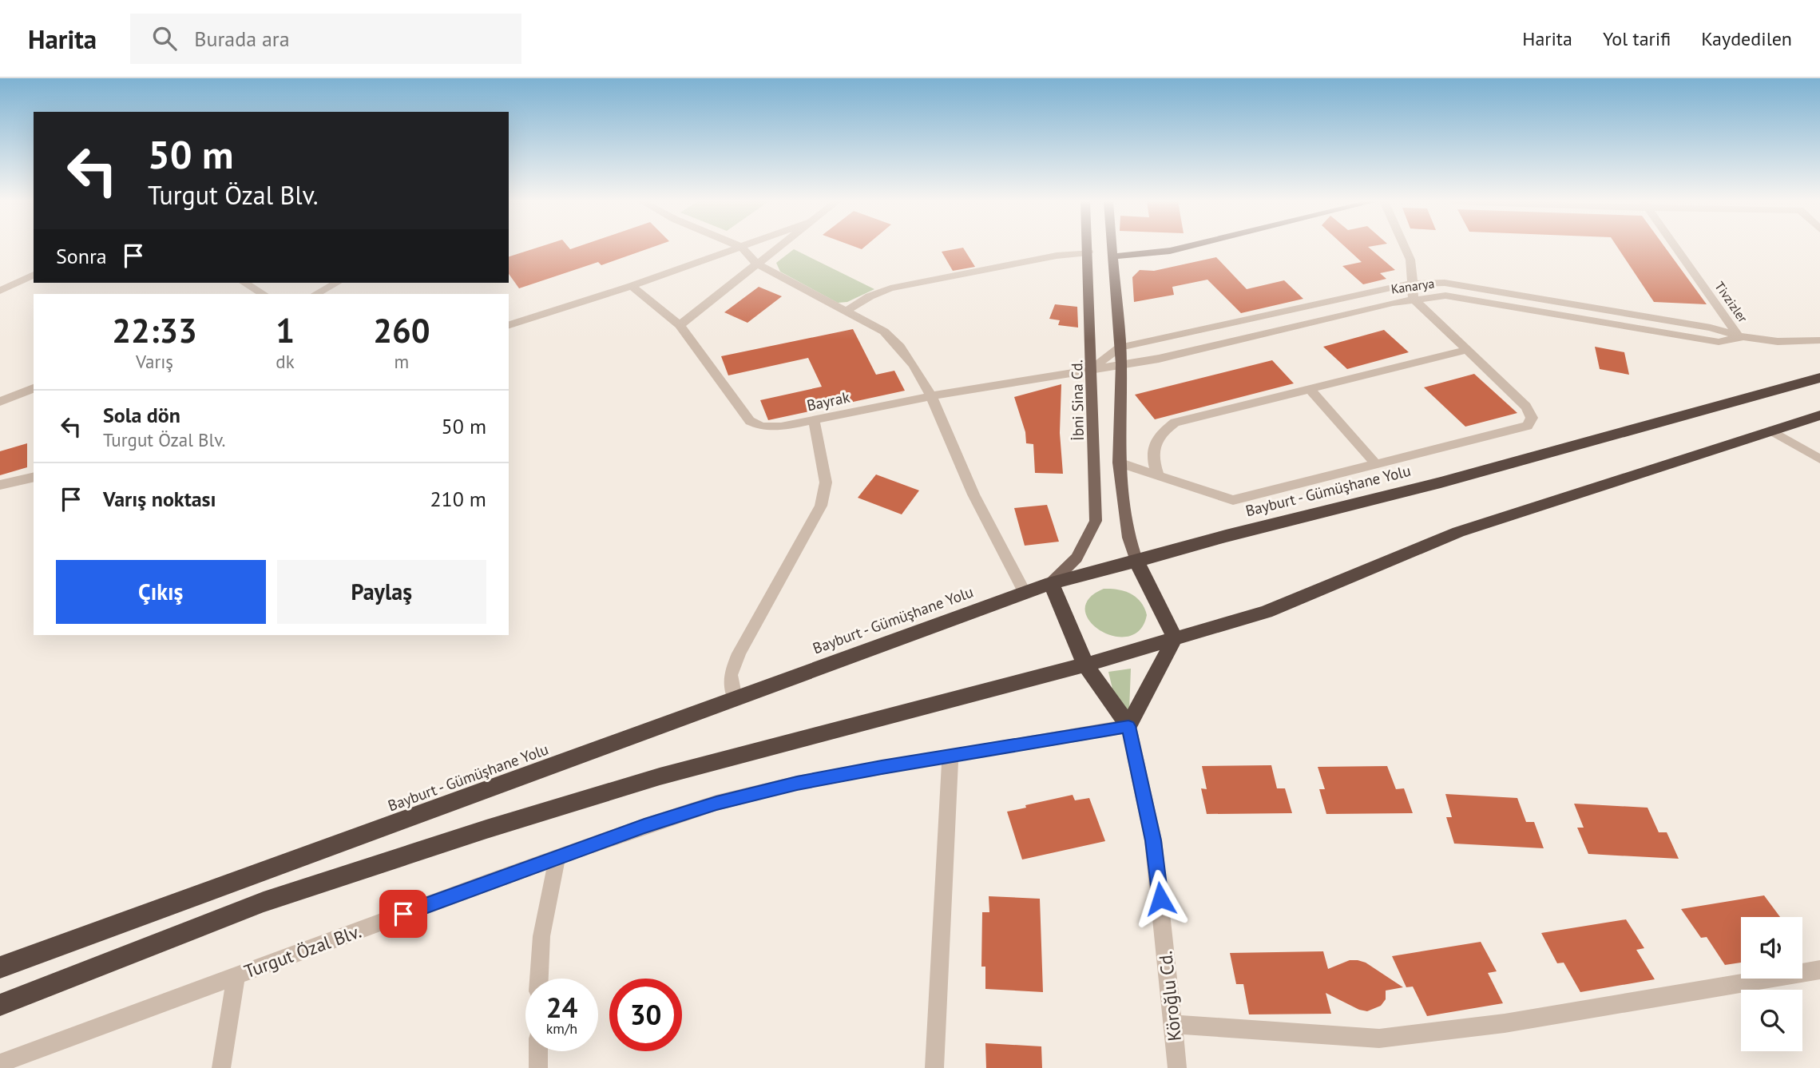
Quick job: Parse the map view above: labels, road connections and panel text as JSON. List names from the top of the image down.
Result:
{
  "streets": {
    "highway": ["Bayburt - Gümüşhane Yolu"],
    "main road": ["İbni Sina Cd."],
    "street": [
      "Kanarya",
      "Tivzizler",
      "Bayrak",
      "Turgut Özal Blv.",
      "Köroğlu Cd."
    ]
  },
  "crossings": [
    ["Kanarya", "Tivzizler"],
    ["Kanarya", "İbni Sina Cd."],
    ["Kanarya", "Bayrak"],
    ["İbni Sina Cd.", "Bayrak"],
    ["İbni Sina Cd.", "Bayburt - Gümüşhane Yolu"],
    ["Turgut Özal Blv.", "Köroğlu Cd."]
  ],
  "page": {
    "header": "Harita",
    "search": "Burada ara",
    "nav": ["Harita", "Yol tarifi", "Kaydedilen"],
    "turn": ["50 m", "Turgut Özal Blv."],
    "then": "Sonra",
    "eta": [
      "22:33",
      "Varış",
      "1",
      "dk",
      "260",
      "m"
    ],
    "list": [
      {
        "name": "Sola dön",
        "note": "Turgut Özal Blv.",
        "value": "50 m"
      },
      {
        "name": "Varış noktası",
        "value": "210 m"
      }
    ],
    "buttons": ["Çıkış", "Paylaş"],
    "speed": "24 km/h",
    "limit": "30"
  }
}
